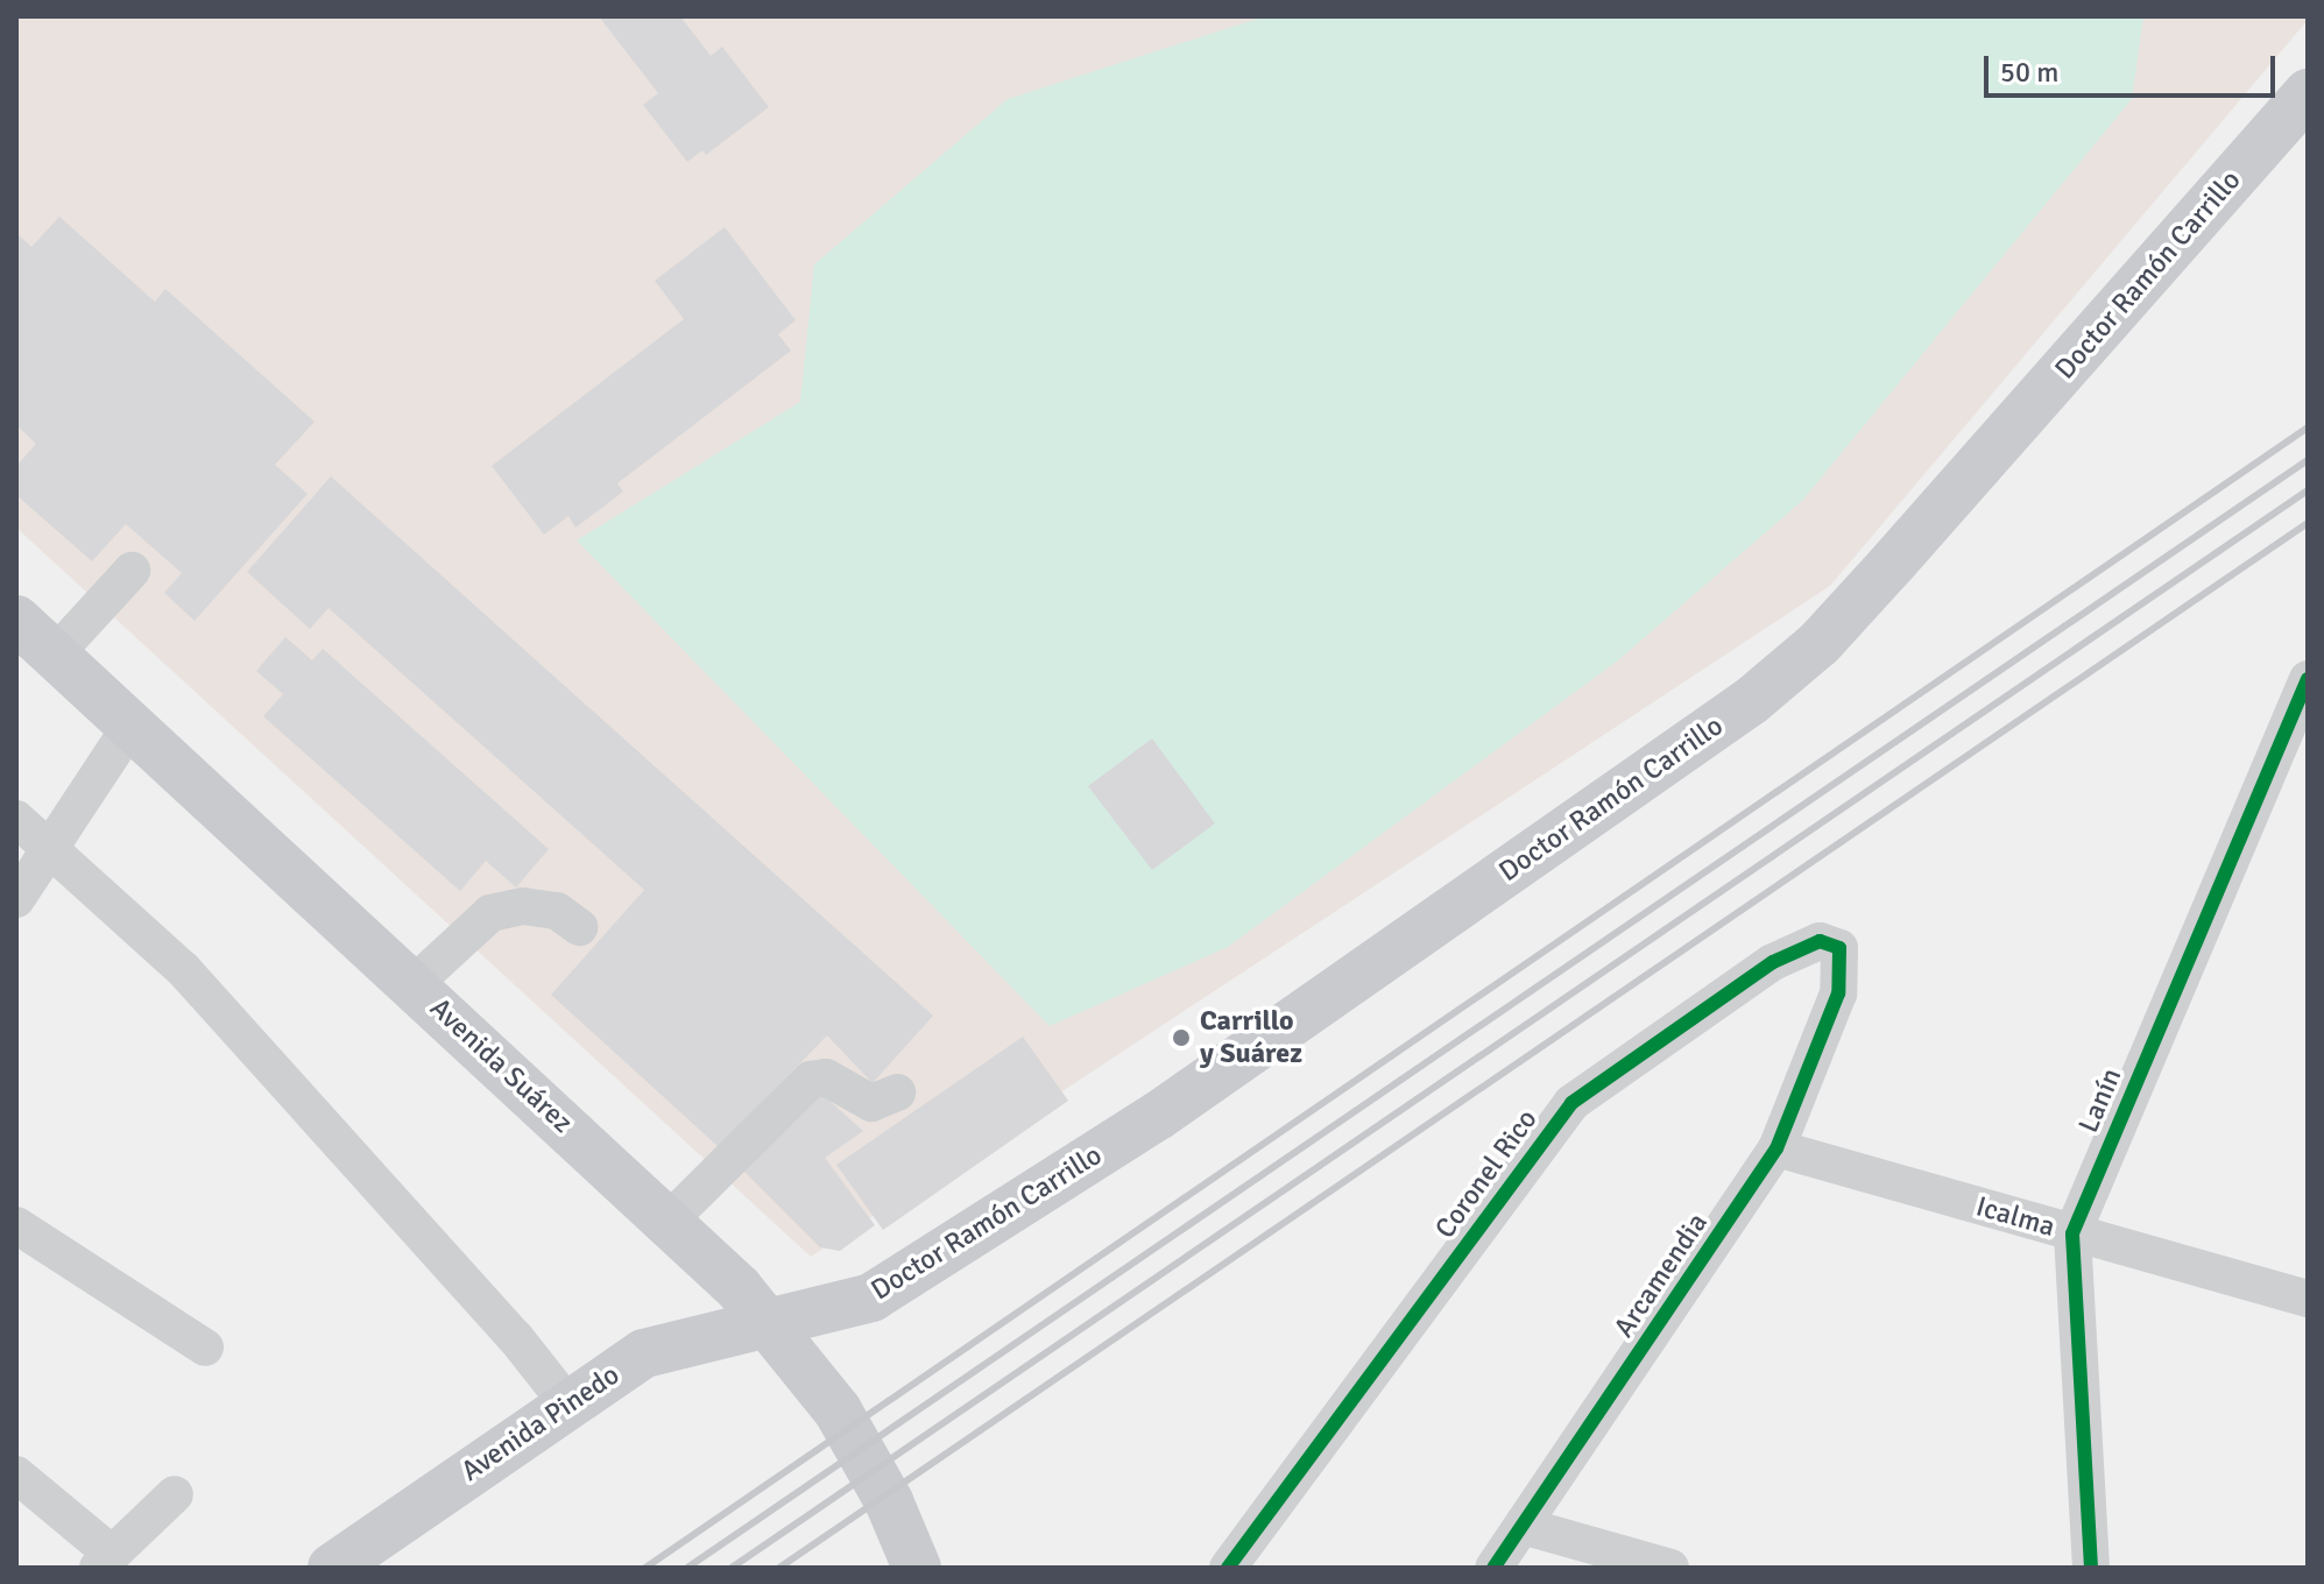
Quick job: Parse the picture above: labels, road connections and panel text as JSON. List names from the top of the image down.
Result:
{
  "streets": {
    "main road": ["Doctor Ramón Carrillo", "Avenida Suárez", "Avenida Pinedo"],
    "street": [
      "Lanín",
      "Coronel Rico",
      "Icalma",
      "Arcamendia"
    ]
  },
  "crossings": [
    ["Doctor Ramón Carrillo", "Avenida Suárez"],
    ["Doctor Ramón Carrillo", "Avenida Pinedo"],
    ["Avenida Suárez", "Avenida Pinedo"],
    ["Lanín", "Icalma"],
    ["Coronel Rico", "Arcamendia"],
    ["Icalma", "Arcamendia"]
  ],
  "places": ["Carrillo y Suárez"],
  "scale_bar": "50 m"
}
